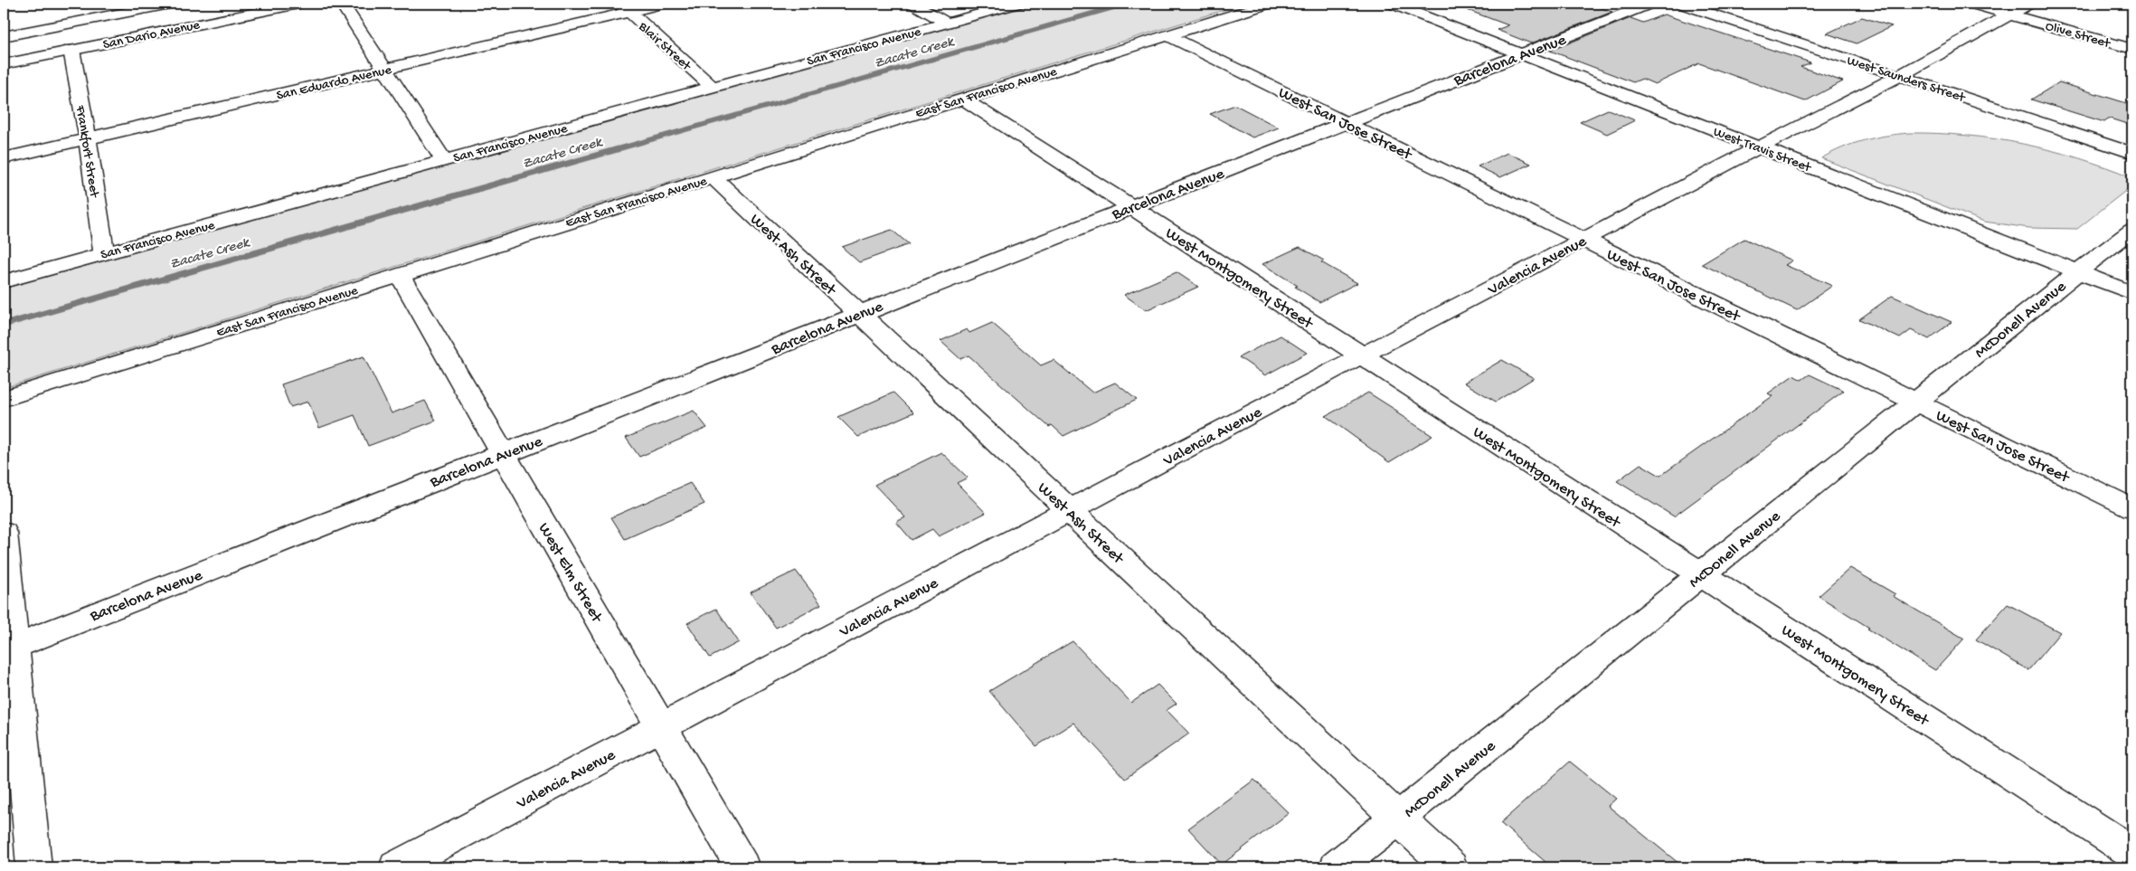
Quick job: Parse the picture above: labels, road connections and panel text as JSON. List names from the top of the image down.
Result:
{
  "streets": {
    "main road": [
      "San Dario Avenue",
      "Olive Street",
      "Blair Street",
      "San Francisco Avenue",
      "Barcelona Avenue",
      "West Saunders Street",
      "San Eduardo Avenue",
      "East San Francisco Avenue",
      "West San Jose Street",
      "West Travis Street",
      "Frankfort Street",
      "West Ash Street",
      "Valencia Avenue",
      "West Montgomery Street",
      "McDonell Avenue",
      "West Elm Street"
    ]
  },
  "crossings": [
    ["San Dario Avenue", "Frankfort Street"],
    ["Olive Street", "Valencia Avenue"],
    ["Blair Street", "San Francisco Avenue"],
    ["Blair Street", "San Eduardo Avenue"],
    ["San Francisco Avenue", "Frankfort Street"],
    ["Barcelona Avenue", "West San Jose Street"],
    ["Barcelona Avenue", "West Travis Street"],
    ["Barcelona Avenue", "West Ash Street"],
    ["Barcelona Avenue", "West Montgomery Street"],
    ["Barcelona Avenue", "West Elm Street"],
    ["West Saunders Street", "Valencia Avenue"],
    ["San Eduardo Avenue", "Frankfort Street"],
    ["East San Francisco Avenue", "West San Jose Street"],
    ["East San Francisco Avenue", "West Ash Street"],
    ["East San Francisco Avenue", "West Montgomery Street"],
    ["East San Francisco Avenue", "West Elm Street"],
    ["West San Jose Street", "Valencia Avenue"],
    ["West San Jose Street", "McDonell Avenue"],
    ["West Travis Street", "Valencia Avenue"],
    ["West Travis Street", "McDonell Avenue"],
    ["West Ash Street", "Valencia Avenue"],
    ["West Ash Street", "McDonell Avenue"],
    ["Valencia Avenue", "West Montgomery Street"],
    ["Valencia Avenue", "West Elm Street"],
    ["West Montgomery Street", "McDonell Avenue"]
  ],
  "water": ["Zacate Creek"]
}
